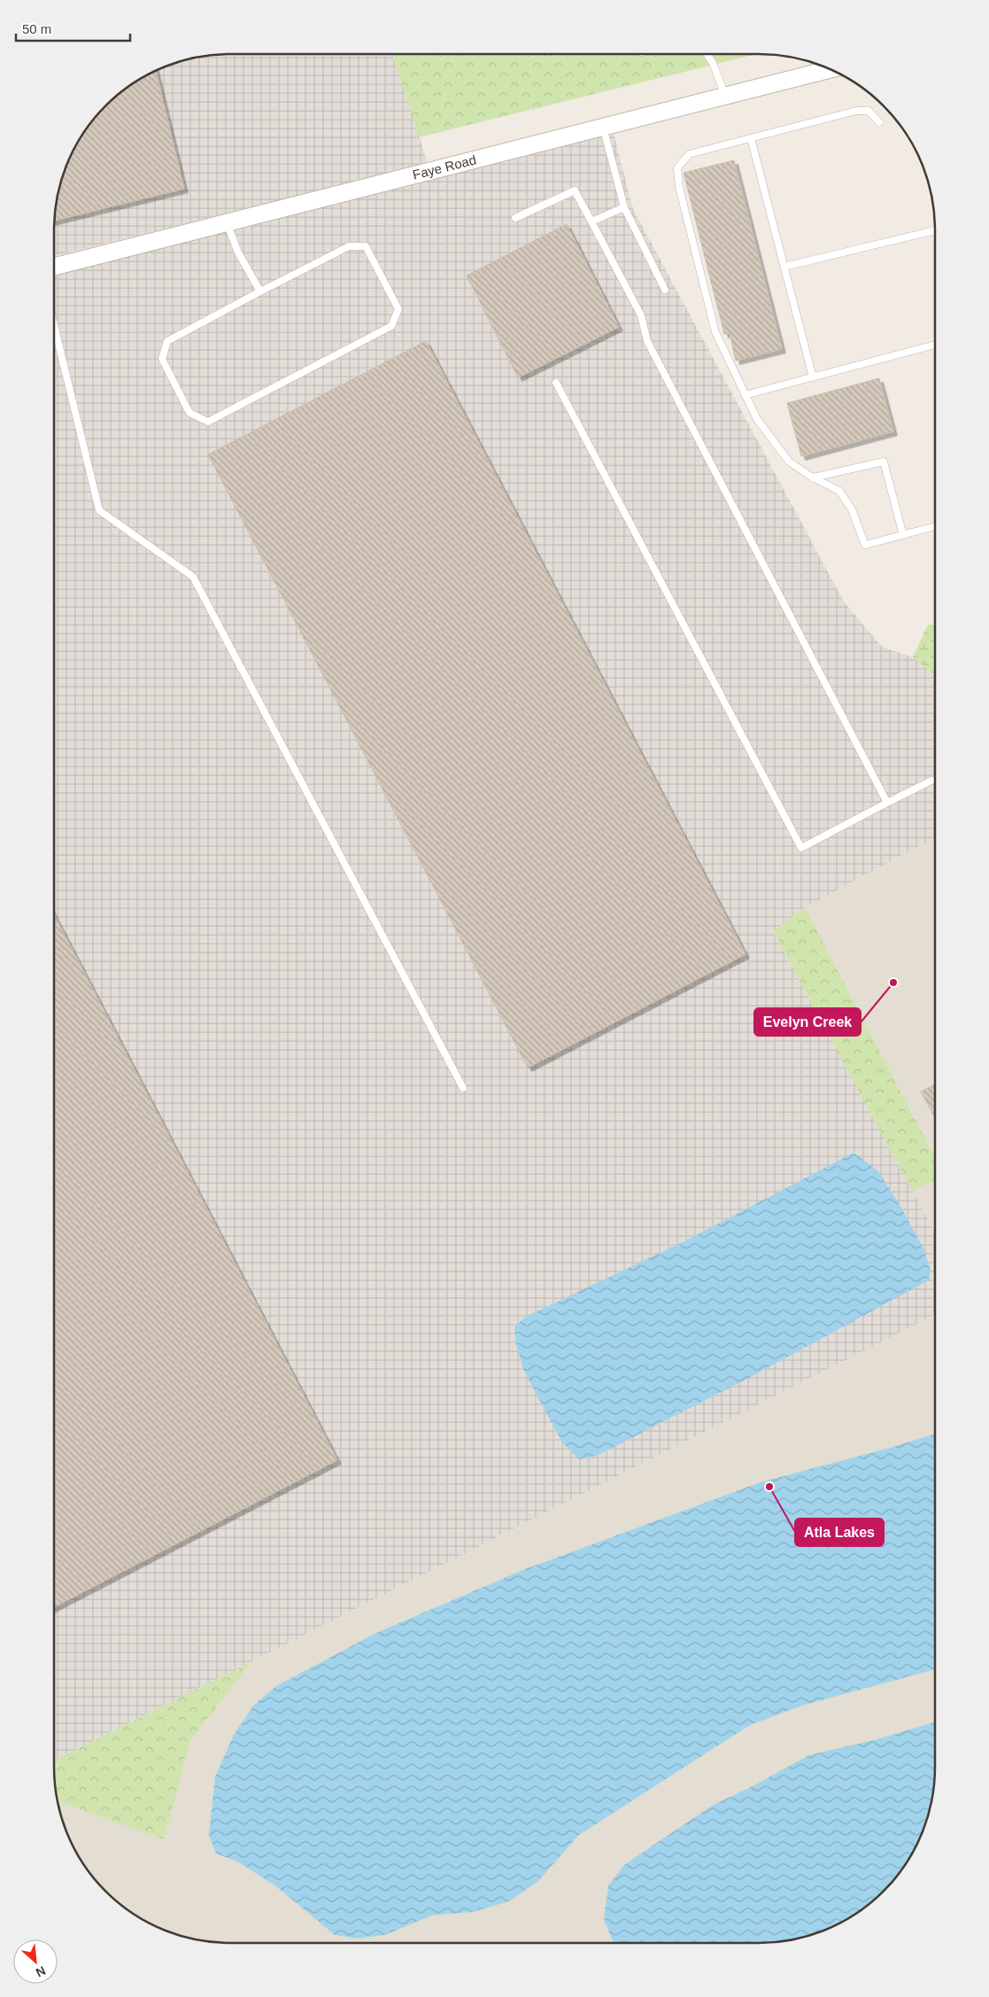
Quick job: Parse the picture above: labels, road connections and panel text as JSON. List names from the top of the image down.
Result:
{
  "streets": {
    "street": ["Faye Road"]
  },
  "places": ["Evelyn Creek", "Atla Lakes"],
  "scale_bar": "50 m",
  "north": "bottom right"
}
